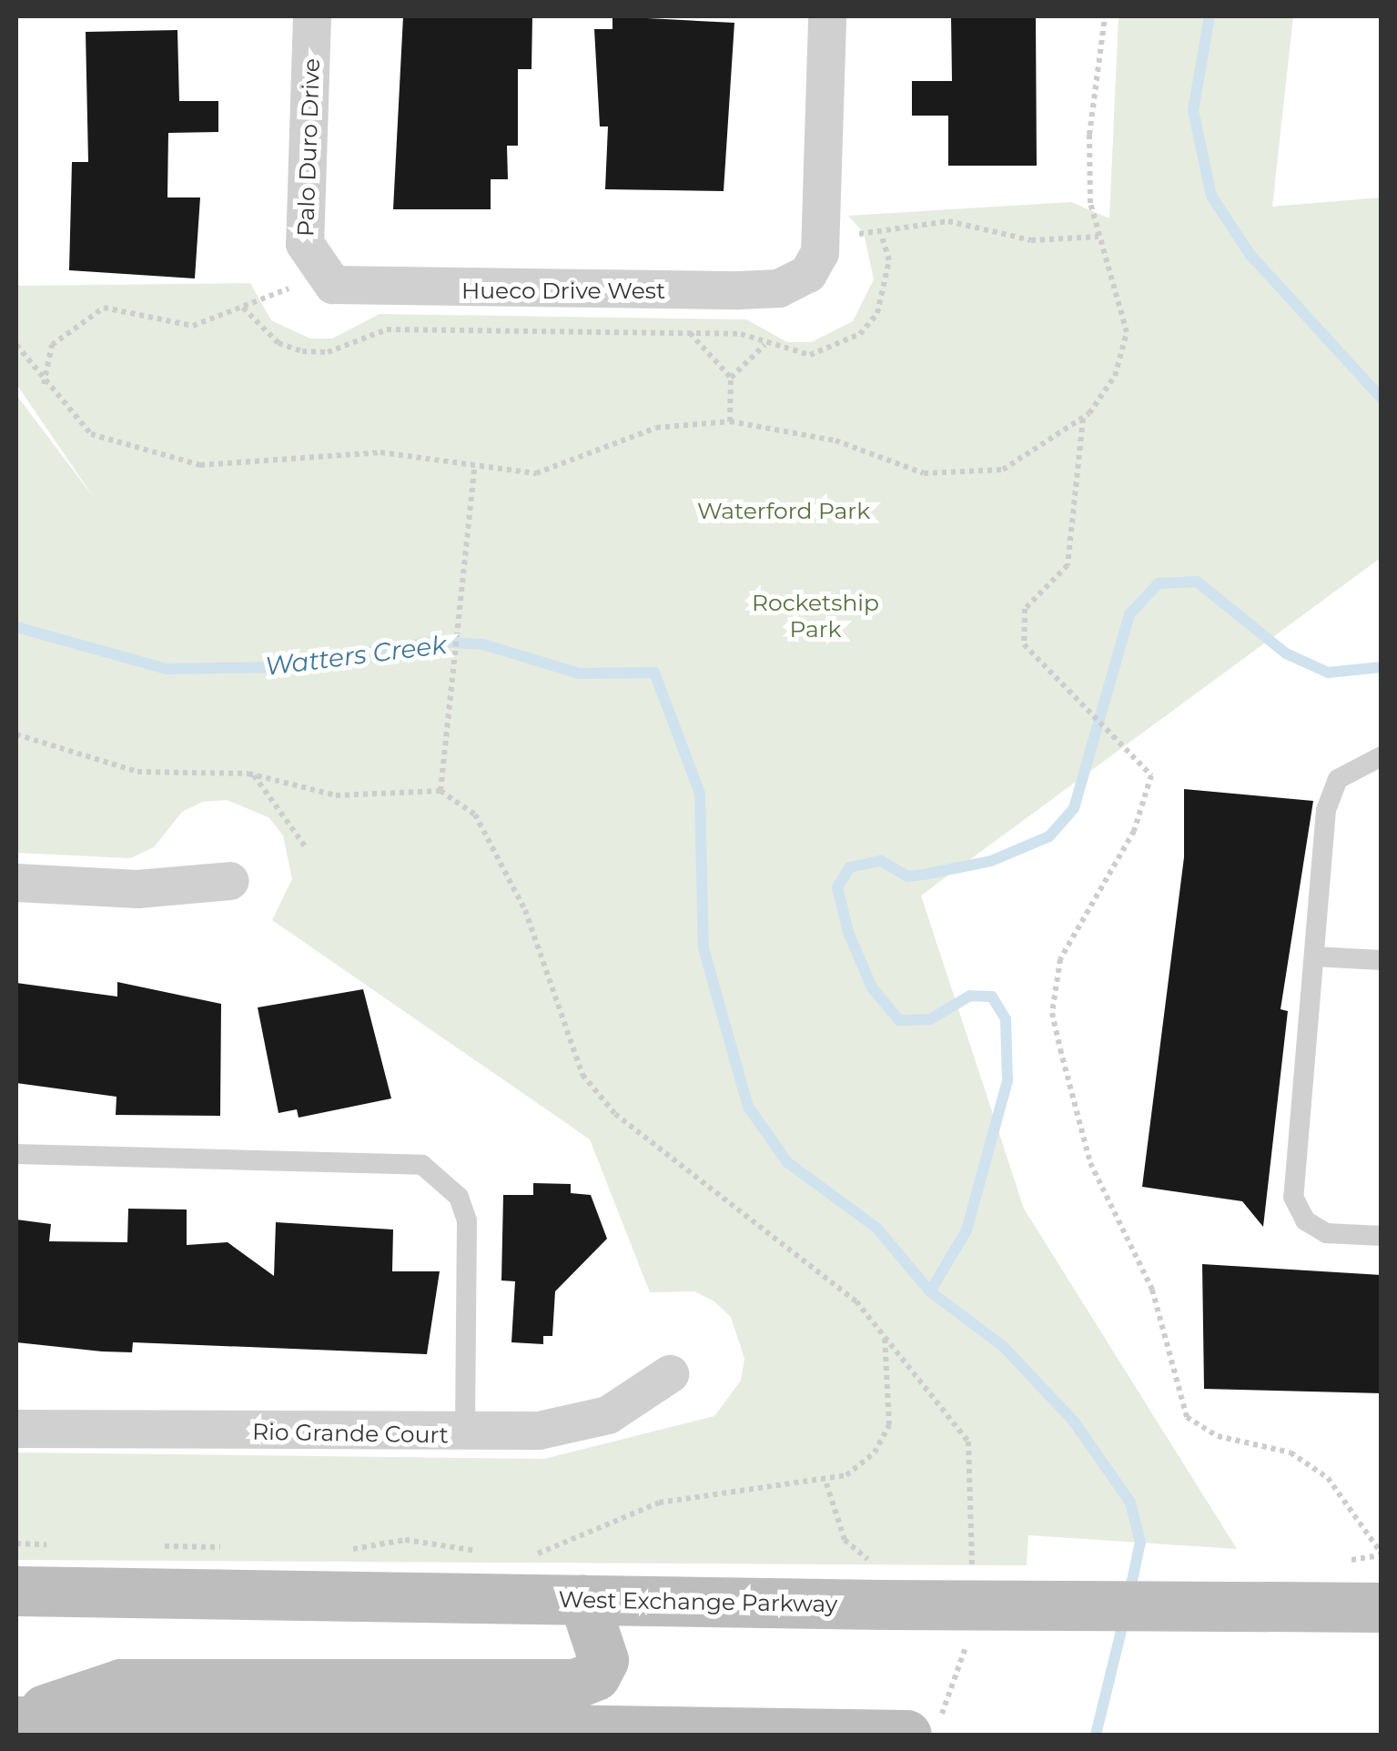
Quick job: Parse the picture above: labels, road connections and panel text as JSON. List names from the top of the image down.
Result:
{
  "streets": {
    "main road": ["West Exchange Parkway"],
    "street": ["Palo Duro Drive", "Hueco Drive West", "Rio Grande Court"]
  },
  "crossings": [
    ["Palo Duro Drive", "Hueco Drive West"]
  ],
  "water": ["Watters Creek"],
  "parks": ["Waterford Park", "Rocketship Park"]
}
